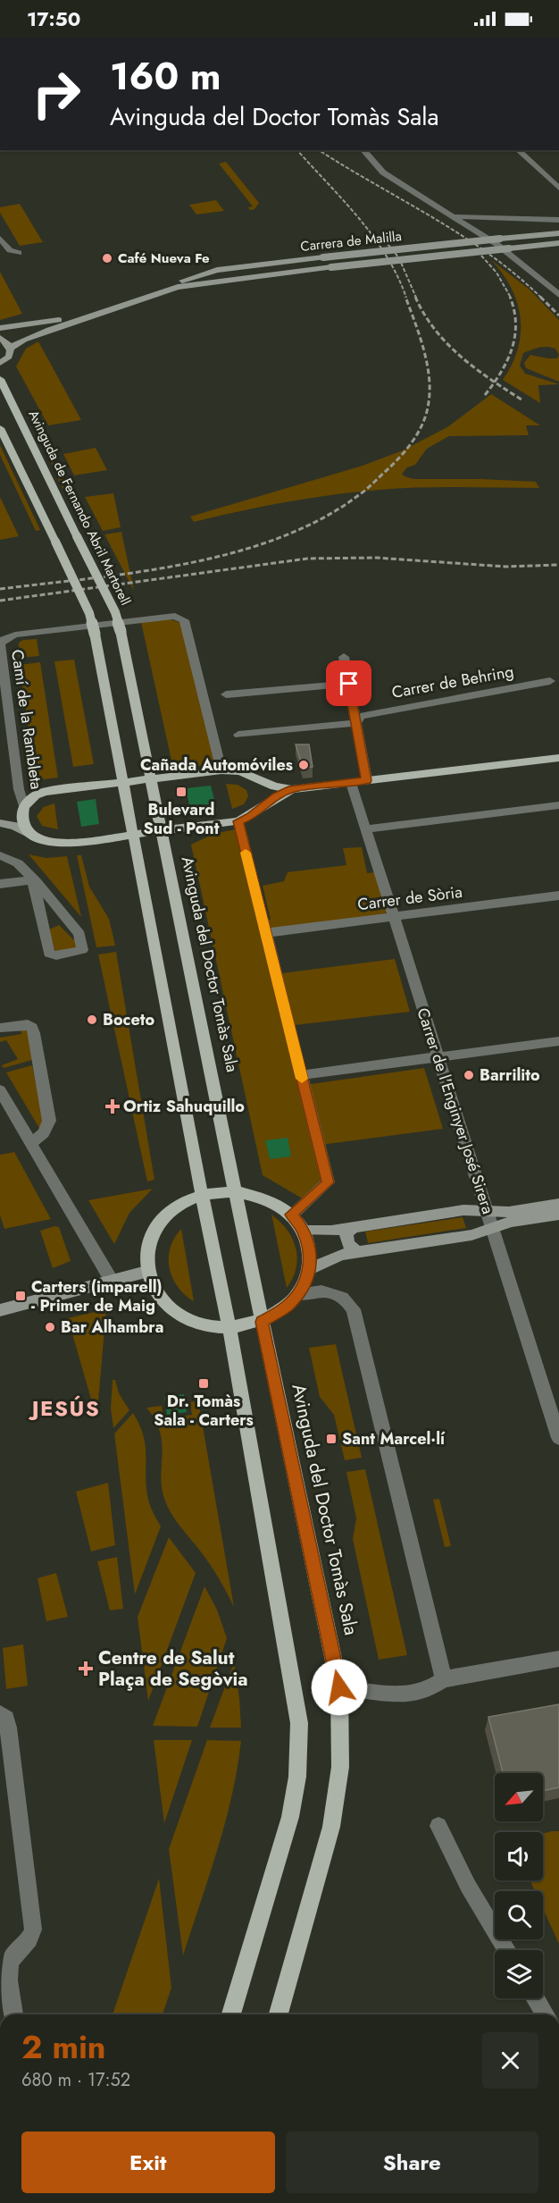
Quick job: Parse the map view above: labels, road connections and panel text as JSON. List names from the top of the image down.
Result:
{
  "streets": {
    "main road": ["Avinguda de Fernando Abril Martorell", "Avinguda del Doctor Tomàs Sala"],
    "street": [
      "Carrera de Malilla",
      "Carrer de Behring",
      "Camí de la Rambleta",
      "Carrer de Sòria",
      "Carrer de l'Enginyer José Sirera"
    ]
  },
  "crossings": [
    ["Avinguda de Fernando Abril Martorell", "Avinguda del Doctor Tomàs Sala"],
    ["Carrer de Sòria", "Carrer de l'Enginyer José Sirera"]
  ],
  "districts": ["JESÚS"],
  "places": {
    "other": [
      "Café Nueva Fe",
      "Cañada Automóviles",
      "Boceto",
      "Barrilito",
      "Bar Alhambra"
    ],
    "transit": [
      "Bulevard Sud - Pont",
      "Carters (imparell) - Primer de Maig",
      "Dr. Tomàs Sala - Carters",
      "Sant Marcel·lí"
    ],
    "health": ["Ortiz Sahuquillo", "Centre de Salut Plaça de Segòvia"]
  },
  "north": "bottom left",
  "page": {
    "status": "17:50",
    "turn": ["160 m", "Avinguda del Doctor Tomàs Sala"],
    "heading": ["2 min", "680 m · 17:52"],
    "buttons": ["Exit", "Share"]
  }
}
